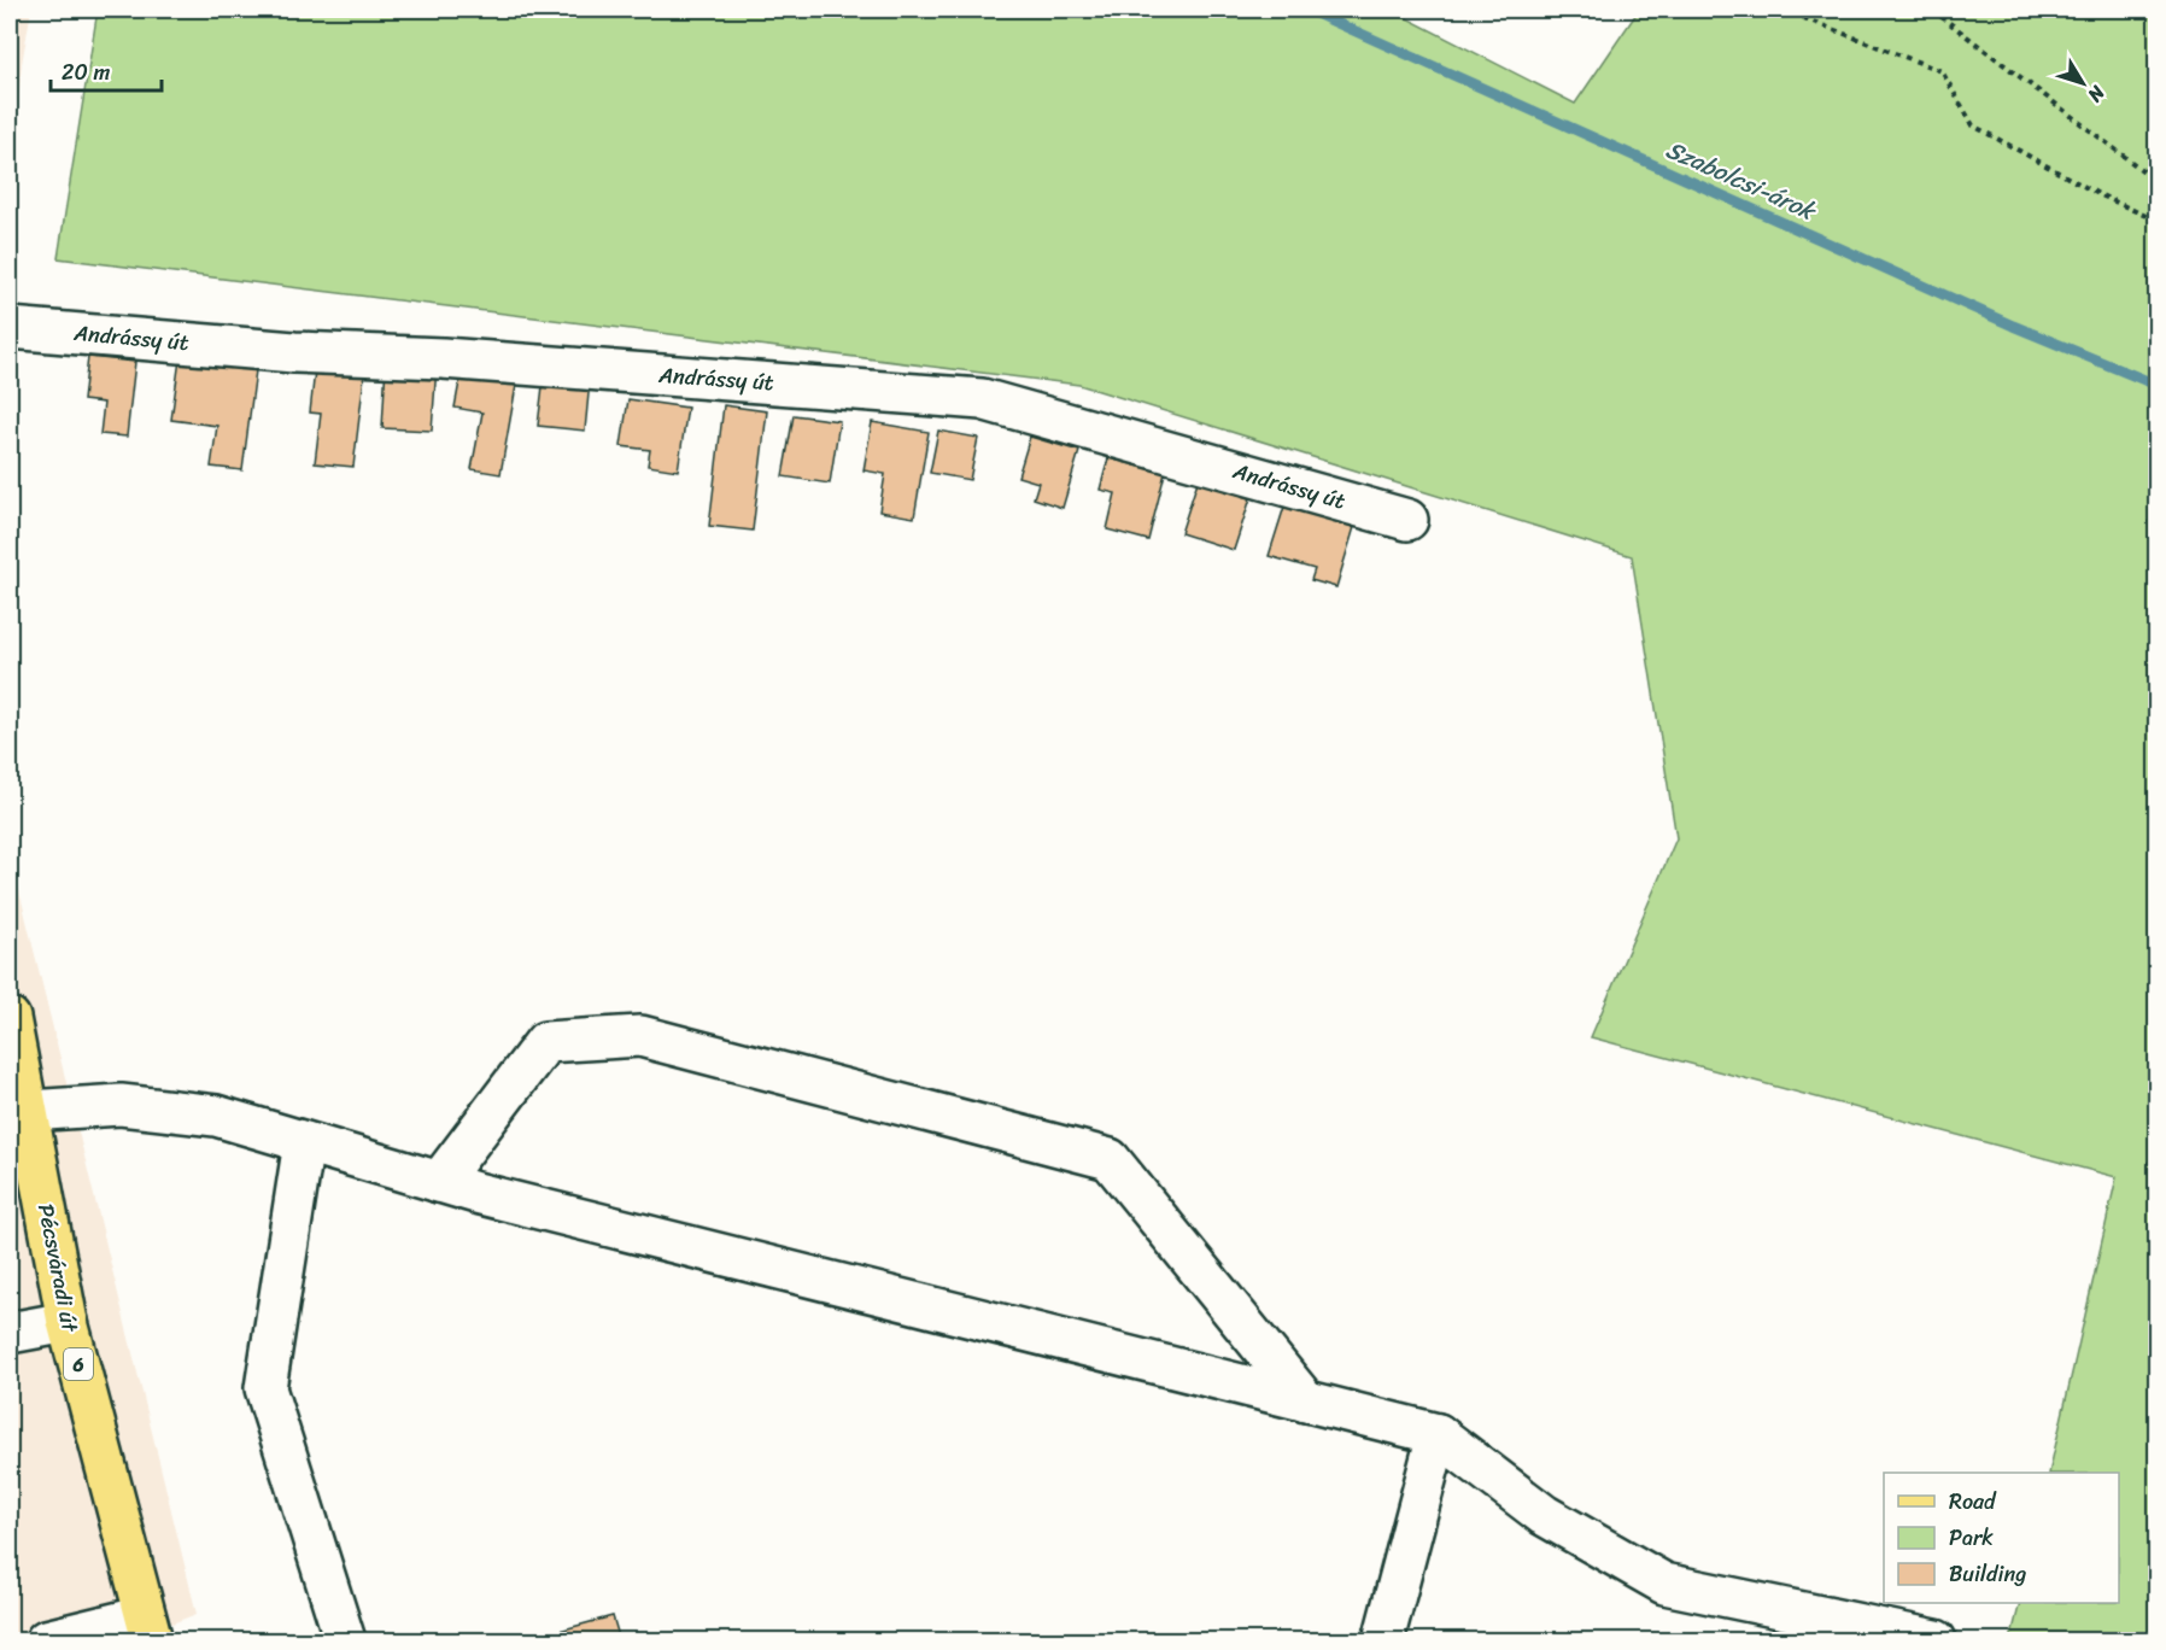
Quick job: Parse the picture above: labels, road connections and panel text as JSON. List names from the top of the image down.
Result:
{
  "streets": {
    "main road": ["Pécsváradi út", "6"],
    "street": ["Andrássy út"]
  },
  "water": ["Szabolcsi-árok"],
  "legend": ["Road", "Park", "Building"],
  "scale_bar": "20 m",
  "north": "bottom right"
}
